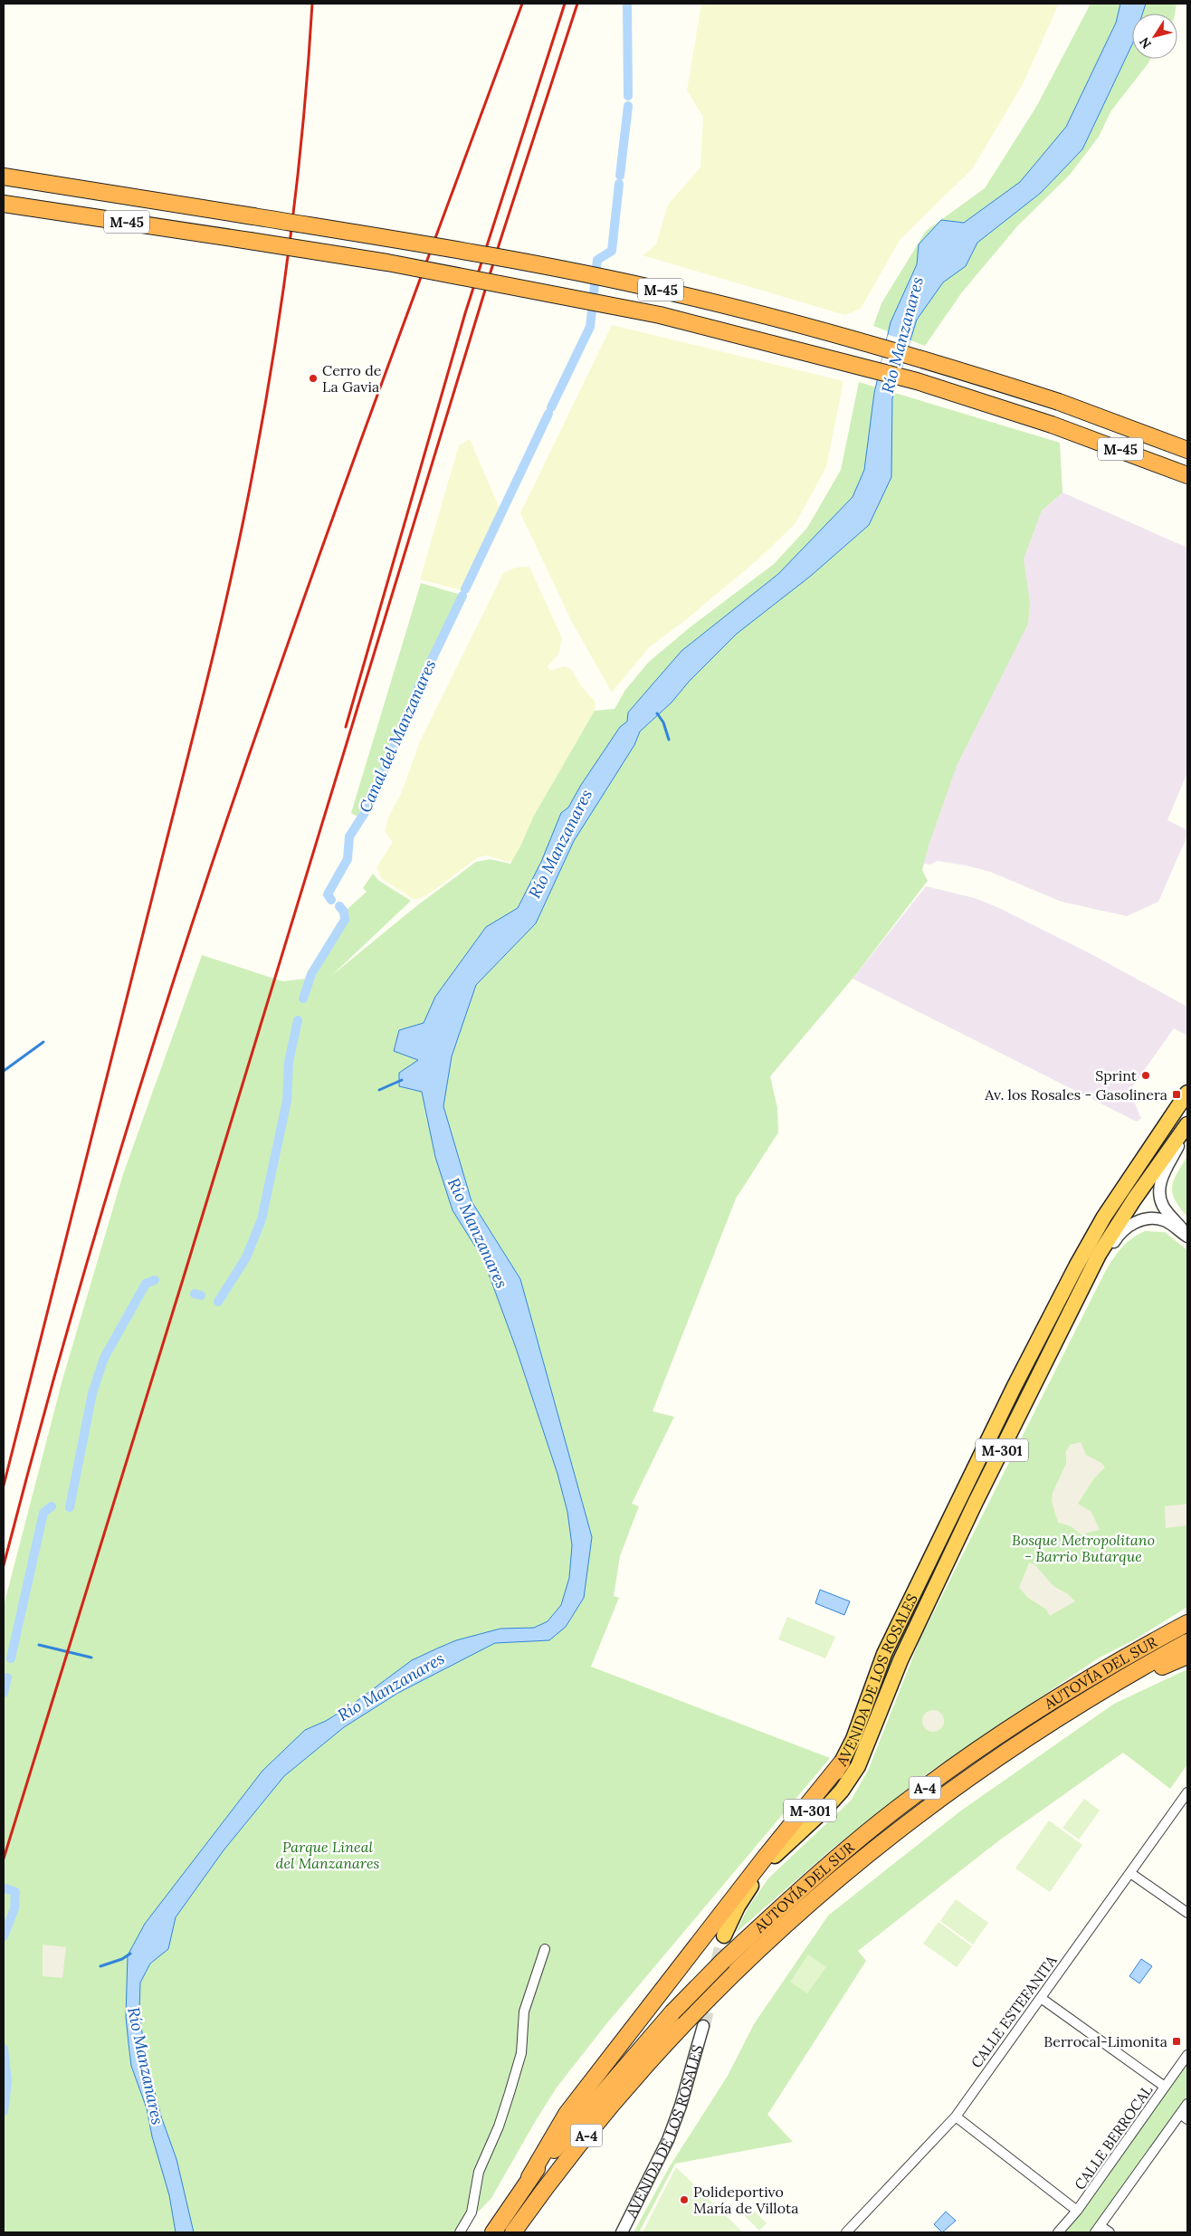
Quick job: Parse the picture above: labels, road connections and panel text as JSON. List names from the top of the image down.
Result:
{
  "streets": {
    "highway": [
      "M-45",
      "M-301",
      "AUTOVÍA DEL SUR",
      "AVENIDA DE LOS ROSALES",
      "A-4"
    ],
    "street": ["CALLE ESTEFANITA", "CALLE BERROCAL"]
  },
  "crossings": [
    ["M-301", "AVENIDA DE LOS ROSALES"]
  ],
  "water": ["Río Manzanares", "Canal del Manzanares"],
  "parks": ["Bosque Metropolitano - Barrio Butarque", "Parque Lineal del Manzanares"],
  "places": {
    "other": ["Cerro de La Gavia", "Sprint", "Polideportivo María de Villota"],
    "transit": ["Av. los Rosales - Gasolinera", "Berrocal-Limonita"]
  },
  "north": "bottom left"
}
